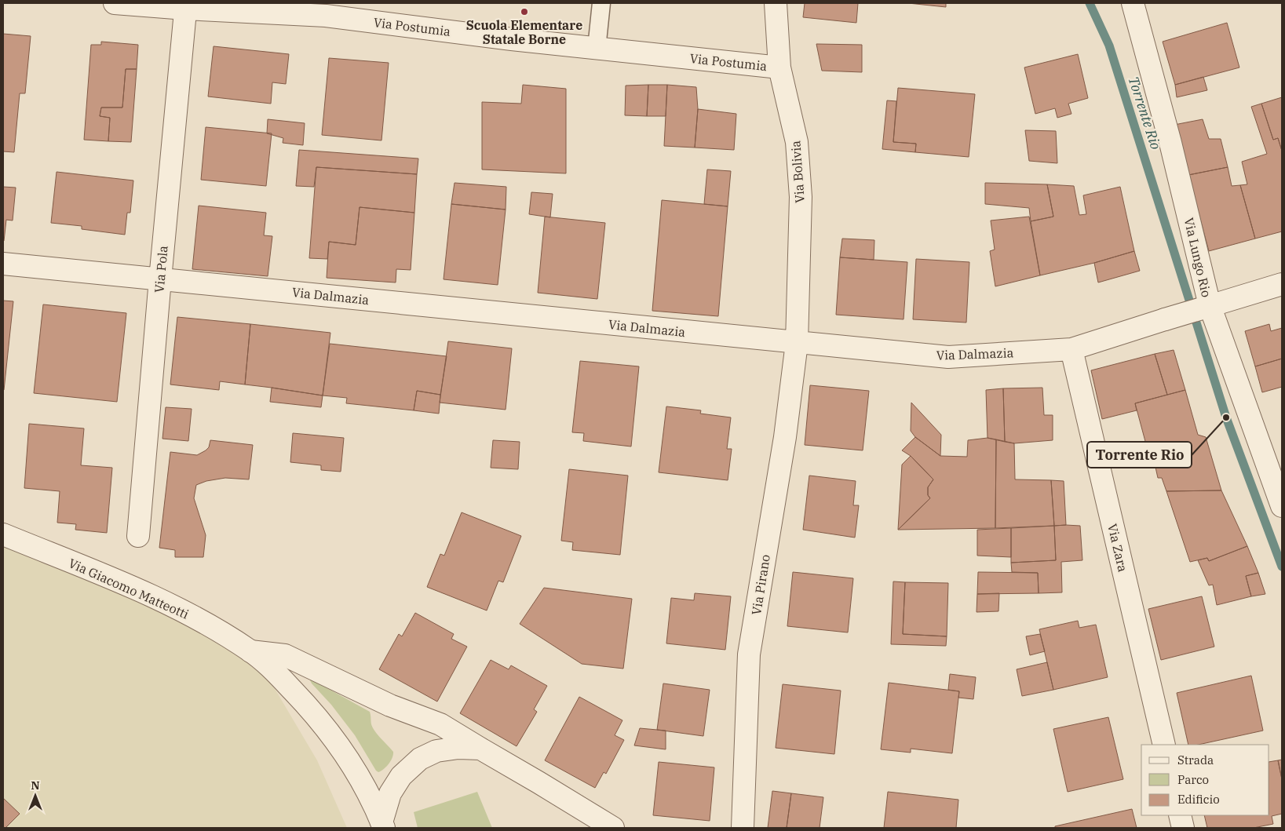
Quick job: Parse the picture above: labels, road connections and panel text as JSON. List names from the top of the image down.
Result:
{
  "streets": {
    "street": [
      "Via Postumia",
      "Via Bolivia",
      "Via Lungo Rio",
      "Via Pola",
      "Via Dalmazia",
      "Via Zara",
      "Via Pirano",
      "Via Giacomo Matteotti"
    ]
  },
  "crossings": [
    ["Via Postumia", "Via Bolivia"],
    ["Via Postumia", "Via Pola"],
    ["Via Bolivia", "Via Dalmazia"],
    ["Via Bolivia", "Via Pirano"],
    ["Via Lungo Rio", "Via Dalmazia"],
    ["Via Pola", "Via Dalmazia"],
    ["Via Dalmazia", "Via Zara"],
    ["Via Dalmazia", "Via Pirano"]
  ],
  "water": ["Torrente Rio"],
  "places": ["Scuola Elementare Statale Borne", "Torrente Rio"],
  "legend": ["Strada", "Parco", "Edificio"],
  "north": "top"
}
